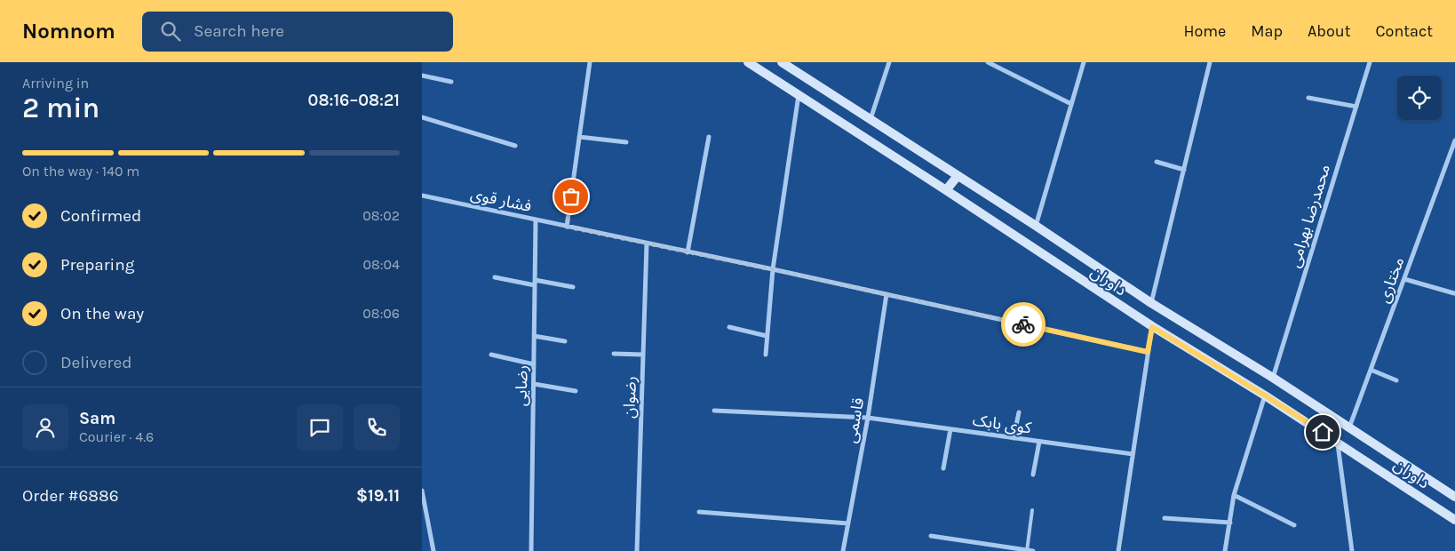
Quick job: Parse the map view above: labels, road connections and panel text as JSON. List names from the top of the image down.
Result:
{
  "streets": {
    "main road": ["داوران"],
    "street": [
      "فشار قوی",
      "محمدرضا بهرامی",
      "مختاری",
      "رضایی",
      "رضوان",
      "قاسمی",
      "کوی بابک"
    ]
  },
  "crossings": [
    ["فشار قوی", "رضایی"],
    ["فشار قوی", "رضوان"],
    ["فشار قوی", "قاسمی"],
    ["محمدرضا بهرامی", "داوران"],
    ["مختاری", "داوران"],
    ["قاسمی", "کوی بابک"]
  ],
  "page": {
    "header": "Nomnom",
    "search": "Search here",
    "nav": [
      "Home",
      "Map",
      "About",
      "Contact"
    ],
    "heading": ["2 min", "Arriving in", "08:16–08:21"],
    "panel": [
      "Sam",
      "Courier · 4.6",
      "Order #6886",
      "$19.11"
    ],
    "bar": "On the way · 140 m",
    "list": [
      ["Confirmed", "08:02"],
      ["Preparing", "08:04"],
      ["On the way", "08:06"],
      "Delivered"
    ]
  }
}
